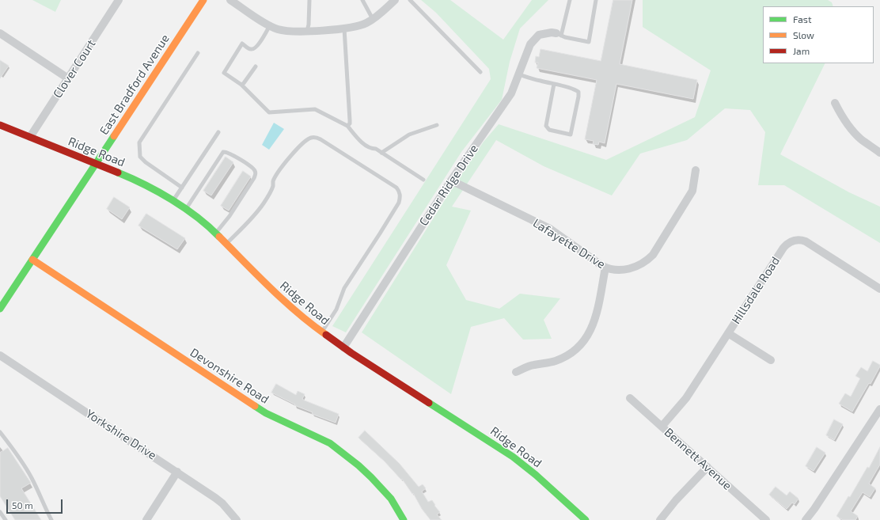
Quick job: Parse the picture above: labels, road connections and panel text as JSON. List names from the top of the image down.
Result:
{
  "streets": {
    "street": [
      "Clover Court",
      "East Bradford Avenue",
      "Ridge Road",
      "Cedar Ridge Drive",
      "Lafayette Drive",
      "Hillsdale Road",
      "Devonshire Road",
      "Yorkshire Drive",
      "Bennett Avenue"
    ]
  },
  "crossings": [
    ["Clover Court", "Ridge Road"],
    ["East Bradford Avenue", "Ridge Road"],
    ["East Bradford Avenue", "Devonshire Road"],
    ["Ridge Road", "Cedar Ridge Drive"],
    ["Cedar Ridge Drive", "Lafayette Drive"],
    ["Hillsdale Road", "Bennett Avenue"]
  ],
  "legend": ["Fast", "Slow", "Jam"],
  "scale_bar": "50 m"
}
